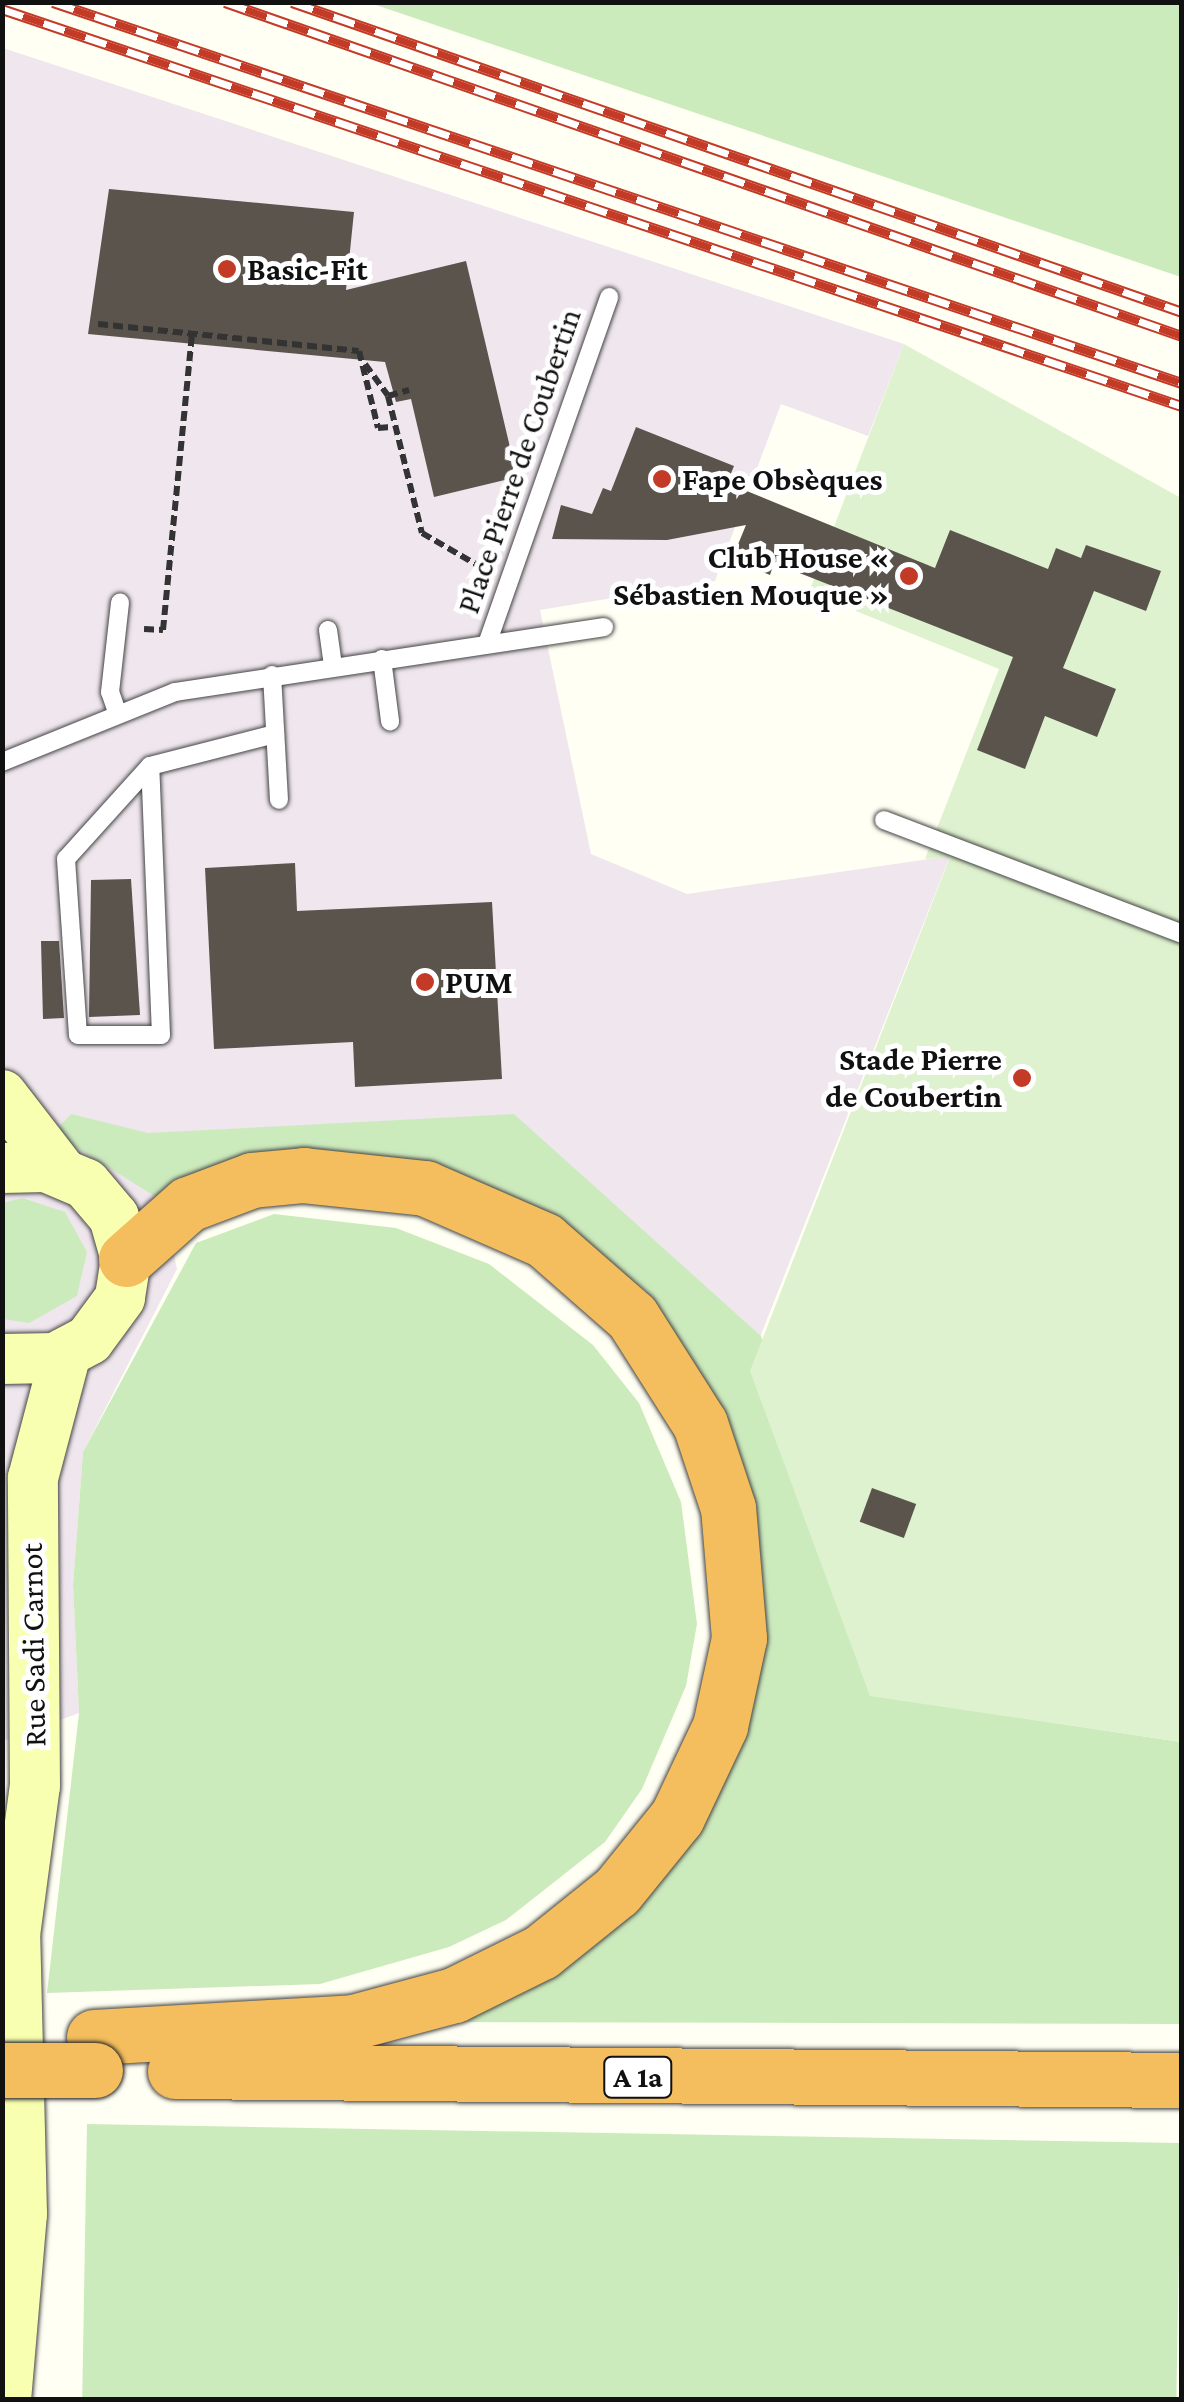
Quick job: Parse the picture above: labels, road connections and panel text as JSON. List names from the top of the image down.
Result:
{
  "streets": {
    "highway": ["A 1a"],
    "main road": ["Rue Sadi Carnot"],
    "lane": ["Place Pierre de Coubertin"]
  },
  "places": [
    "Basic-Fit",
    "Fape Obsèques",
    "Club House « Sébastien Mouque »",
    "PUM",
    "Stade Pierre de Coubertin"
  ]
}
